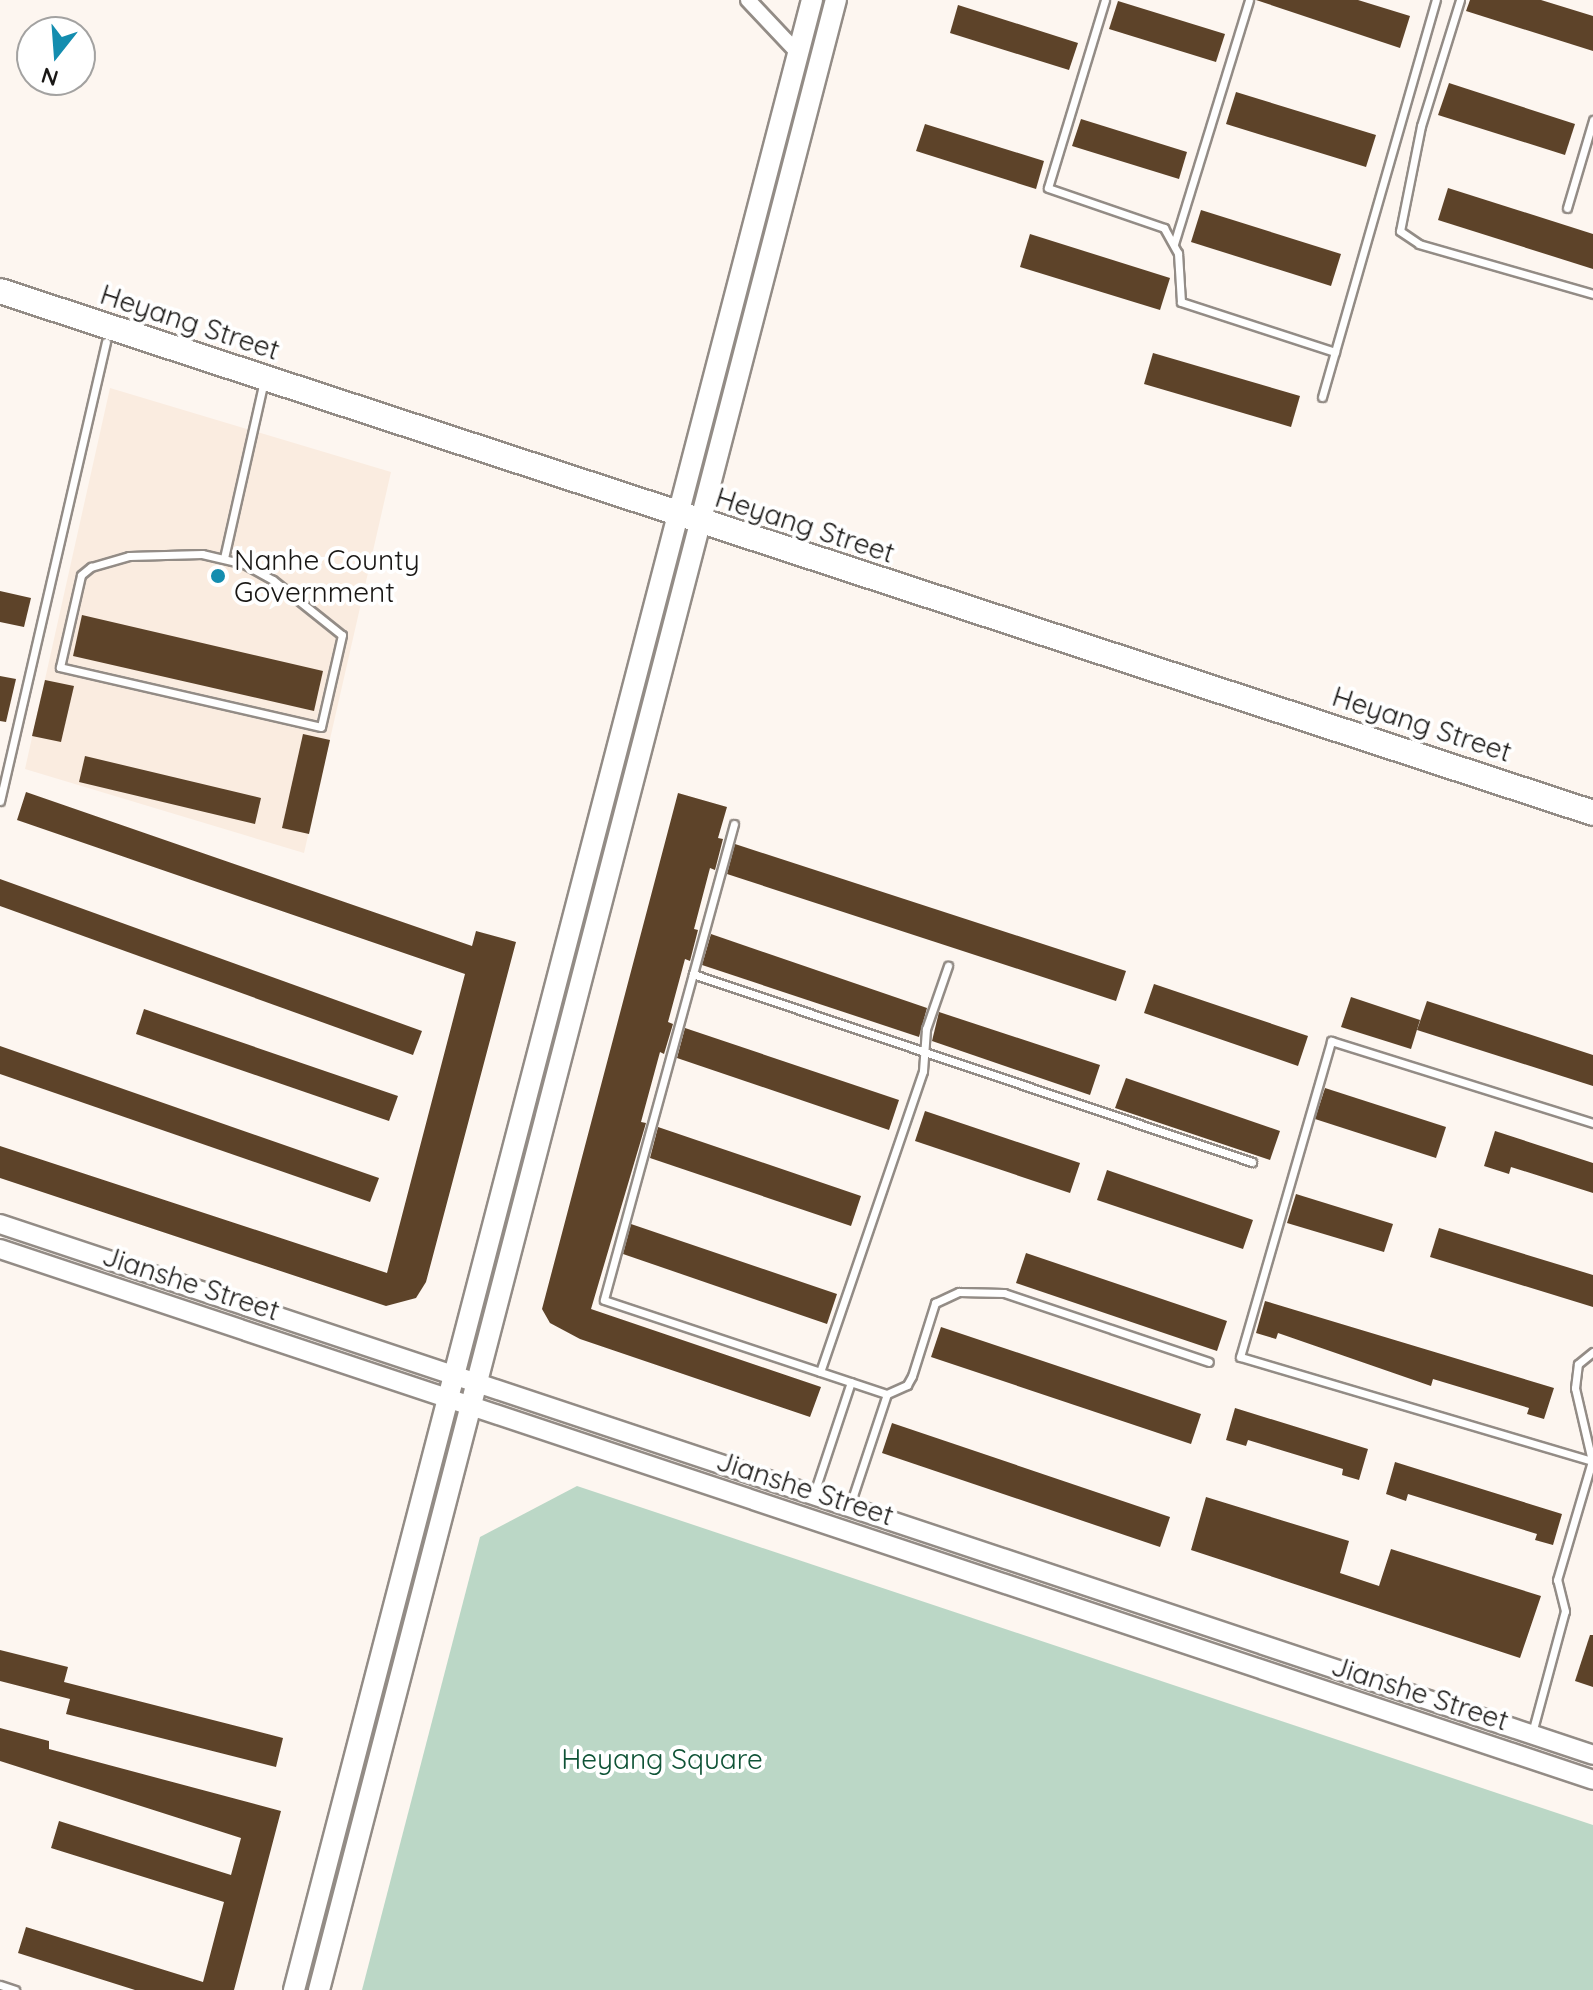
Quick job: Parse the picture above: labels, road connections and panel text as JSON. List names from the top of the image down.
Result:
{
  "streets": {
    "main road": ["Heyang Street"],
    "street": ["Jianshe Street"]
  },
  "parks": ["Heyang Square"],
  "places": ["Nanhe County Government"],
  "north": "bottom"
}
